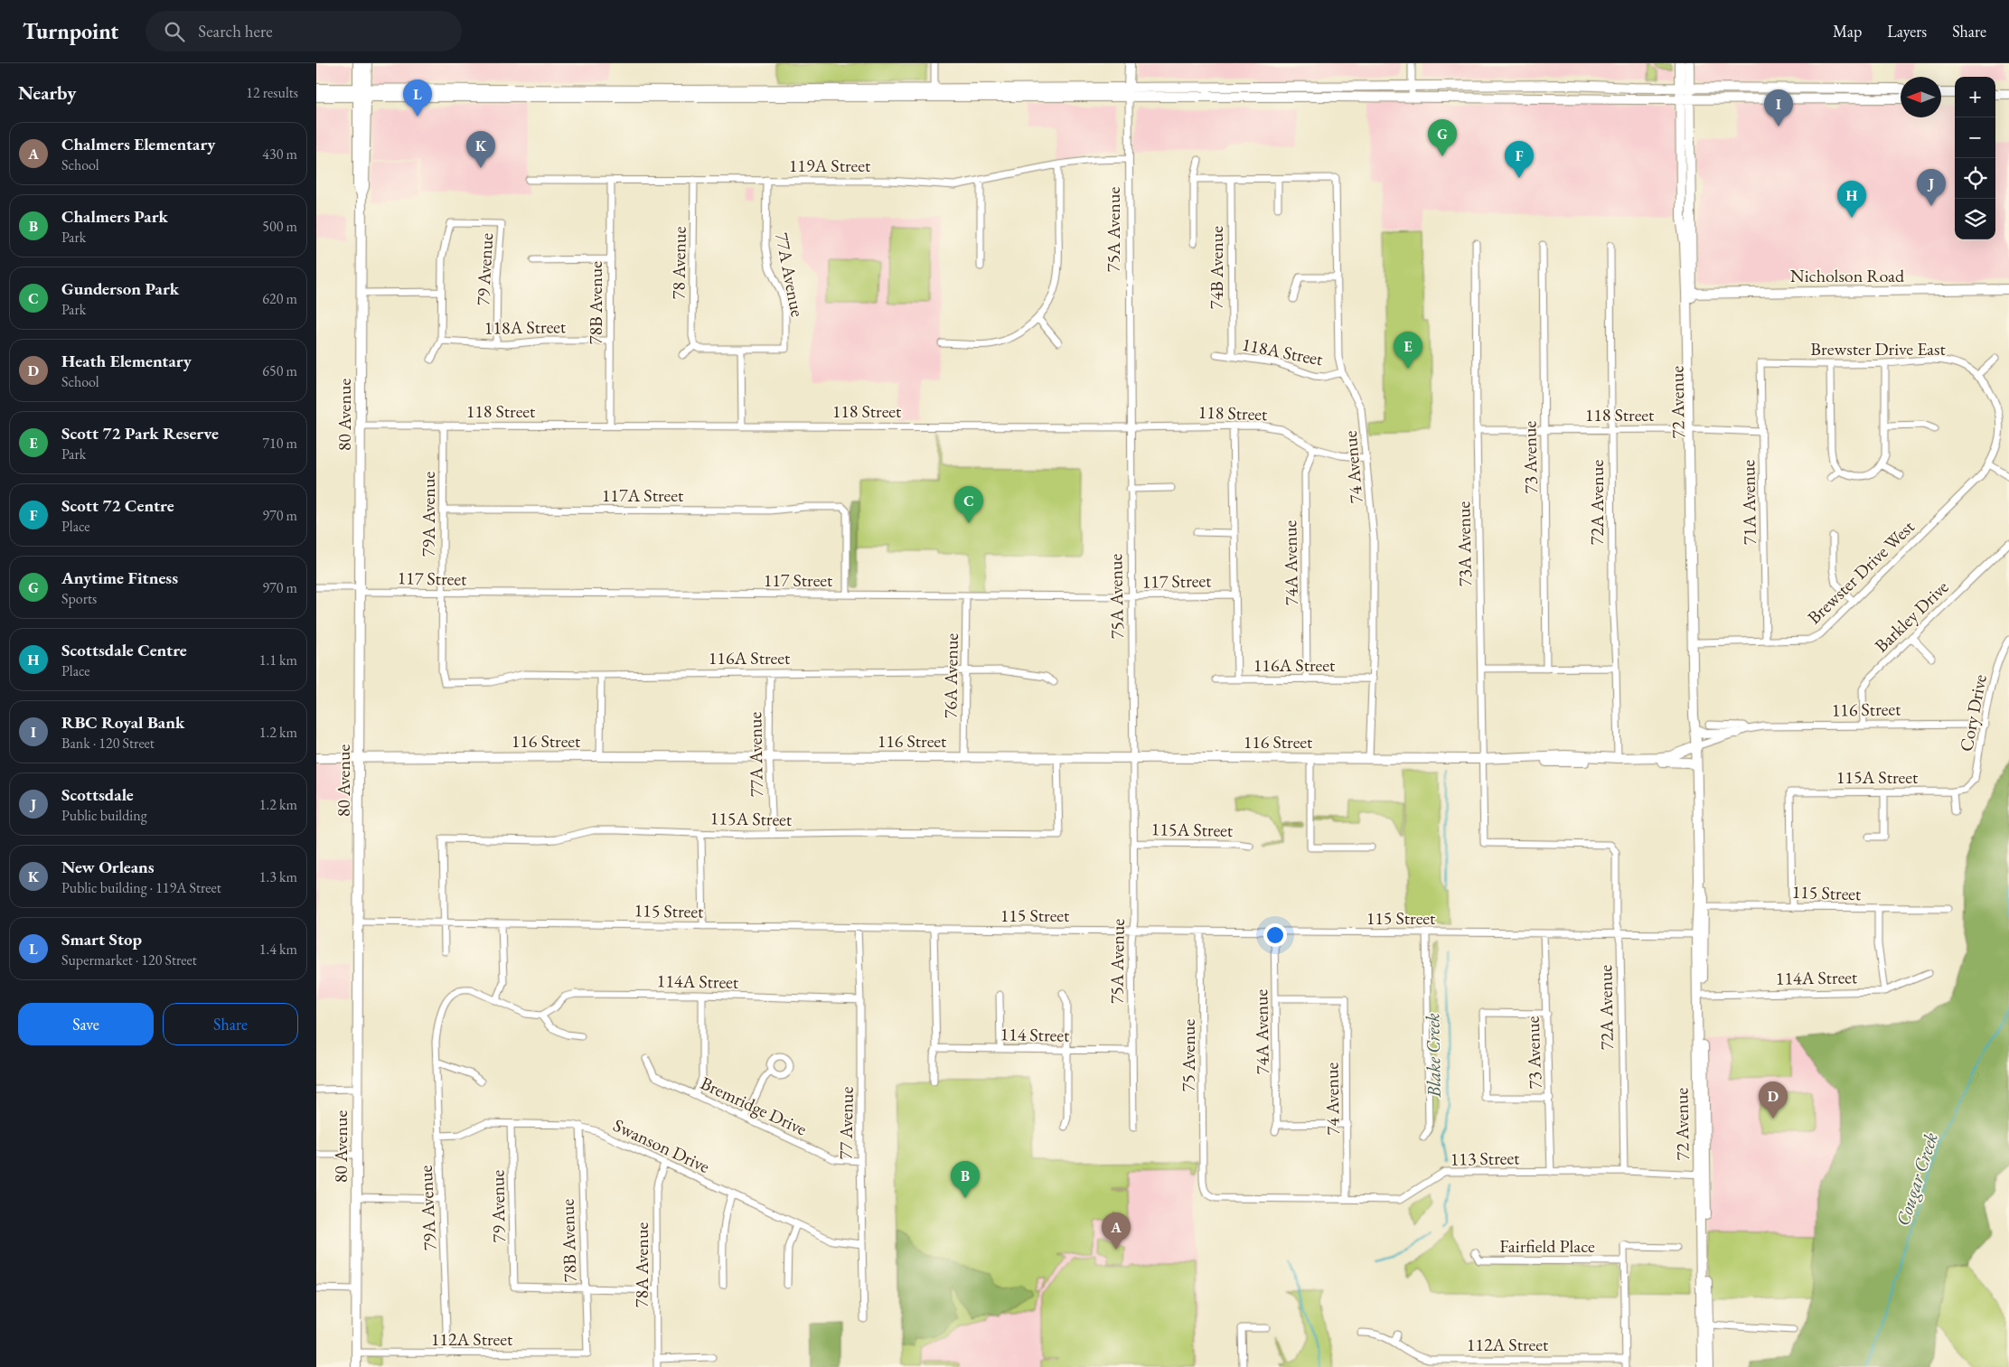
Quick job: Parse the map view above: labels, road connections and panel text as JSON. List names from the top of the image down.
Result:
{
  "streets": {
    "main road": [
      "75A Avenue",
      "Nicholson Road",
      "72 Avenue",
      "80 Avenue",
      "116 Street"
    ],
    "street": [
      "119A Street",
      "78 Avenue",
      "74B Avenue",
      "79 Avenue",
      "77A Avenue",
      "78B Avenue",
      "118A Street",
      "Brewster Drive East",
      "118 Street",
      "73 Avenue",
      "74 Avenue",
      "117A Street",
      "72A Avenue",
      "71A Avenue",
      "79A Avenue",
      "73A Avenue",
      "74A Avenue",
      "Brewster Drive West",
      "117 Street",
      "Barkley Drive",
      "116A Street",
      "76A Avenue",
      "Cory Drive",
      "115A Street",
      "115 Street",
      "114A Street",
      "114 Street",
      "75 Avenue",
      "Bremridge Drive",
      "77 Avenue",
      "Swanson Drive",
      "113 Street",
      "Fairfield Place",
      "78A Avenue",
      "112A Street"
    ]
  },
  "crossings": [
    ["119A Street", "75A Avenue"],
    ["119A Street", "78 Avenue"],
    ["119A Street", "77A Avenue"],
    ["119A Street", "78B Avenue"],
    ["75A Avenue", "118 Street"],
    ["75A Avenue", "117 Street"],
    ["75A Avenue", "116 Street"],
    ["75A Avenue", "115A Street"],
    ["75A Avenue", "115 Street"],
    ["75A Avenue", "114 Street"],
    ["74B Avenue", "118A Street"],
    ["79 Avenue", "78B Avenue"],
    ["79 Avenue", "118A Street"],
    ["79 Avenue", "Swanson Drive"],
    ["77A Avenue", "116A Street"],
    ["77A Avenue", "116 Street"],
    ["77A Avenue", "115A Street"],
    ["Nicholson Road", "72 Avenue"],
    ["78B Avenue", "118A Street"],
    ["78B Avenue", "118 Street"],
    ["78B Avenue", "Swanson Drive"],
    ["78B Avenue", "112A Street"],
    ["118A Street", "74 Avenue"],
    ["Brewster Drive East", "71A Avenue"],
    ["Brewster Drive East", "Brewster Drive West"],
    ["72 Avenue", "118 Street"],
    ["72 Avenue", "Brewster Drive West"],
    ["72 Avenue", "116 Street"],
    ["72 Avenue", "115 Street"],
    ["72 Avenue", "114A Street"],
    ["72 Avenue", "113 Street"],
    ["118 Street", "80 Avenue"],
    ["118 Street", "73 Avenue"],
    ["118 Street", "74 Avenue"],
    ["118 Street", "72A Avenue"],
    ["118 Street", "71A Avenue"],
    ["118 Street", "79A Avenue"],
    ["118 Street", "73A Avenue"],
    ["118 Street", "74A Avenue"],
    ["80 Avenue", "117 Street"],
    ["80 Avenue", "116 Street"],
    ["80 Avenue", "115 Street"],
    ["80 Avenue", "112A Street"],
    ["73 Avenue", "115 Street"],
    ["73 Avenue", "113 Street"],
    ["74 Avenue", "74A Avenue"],
    ["74 Avenue", "116A Street"],
    ["74 Avenue", "116 Street"],
    ["74 Avenue", "113 Street"],
    ["117A Street", "79A Avenue"],
    ["117A Street", "117 Street"],
    ["72A Avenue", "73A Avenue"],
    ["72A Avenue", "116 Street"],
    ["72A Avenue", "115 Street"],
    ["72A Avenue", "113 Street"],
    ["71A Avenue", "Brewster Drive West"],
    ["79A Avenue", "117 Street"],
    ["79A Avenue", "116A Street"],
    ["79A Avenue", "Swanson Drive"],
    ["79A Avenue", "112A Street"],
    ["73A Avenue", "116 Street"],
    ["74A Avenue", "116A Street"],
    ["74A Avenue", "115 Street"],
    ["117 Street", "76A Avenue"],
    ["Barkley Drive", "116 Street"],
    ["116A Street", "76A Avenue"],
    ["76A Avenue", "116 Street"],
    ["116 Street", "Cory Drive"],
    ["116 Street", "115A Street"],
    ["Cory Drive", "115A Street"],
    ["115A Street", "115 Street"],
    ["115 Street", "75 Avenue"],
    ["115 Street", "77 Avenue"],
    ["114A Street", "77 Avenue"],
    ["75 Avenue", "113 Street"],
    ["Bremridge Drive", "77 Avenue"],
    ["77 Avenue", "Swanson Drive"],
    ["Swanson Drive", "78A Avenue"]
  ],
  "water": ["Blake Creek", "Cougar Creek"],
  "north": "left",
  "page": {
    "header": "Turnpoint",
    "search": "Search here",
    "nav": ["Map", "Layers", "Share"],
    "heading": ["Nearby", "12 results"],
    "map_buttons": ["+", "−"],
    "pins": [
      "L",
      "I",
      "G",
      "K",
      "F",
      "J",
      "H",
      "E",
      "C",
      "D",
      "B",
      "A"
    ],
    "list": [
      {
        "mark": "A",
        "name": "Chalmers Elementary",
        "note": "School",
        "value": "430 m"
      },
      {
        "mark": "B",
        "name": "Chalmers Park",
        "note": "Park",
        "value": "500 m"
      },
      {
        "mark": "C",
        "name": "Gunderson Park",
        "note": "Park",
        "value": "620 m"
      },
      {
        "mark": "D",
        "name": "Heath Elementary",
        "note": "School",
        "value": "650 m"
      },
      {
        "mark": "E",
        "name": "Scott 72 Park Reserve",
        "note": "Park",
        "value": "710 m"
      },
      {
        "mark": "F",
        "name": "Scott 72 Centre",
        "note": "Place",
        "value": "970 m"
      },
      {
        "mark": "G",
        "name": "Anytime Fitness",
        "note": "Sports",
        "value": "970 m"
      },
      {
        "mark": "H",
        "name": "Scottsdale Centre",
        "note": "Place",
        "value": "1.1 km"
      },
      {
        "mark": "I",
        "name": "RBC Royal Bank",
        "note": "Bank · 120 Street",
        "value": "1.2 km"
      },
      {
        "mark": "J",
        "name": "Scottsdale",
        "note": "Public building",
        "value": "1.2 km"
      },
      {
        "mark": "K",
        "name": "New Orleans",
        "note": "Public building · 119A Street",
        "value": "1.3 km"
      },
      {
        "mark": "L",
        "name": "Smart Stop",
        "note": "Supermarket · 120 Street",
        "value": "1.4 km"
      }
    ],
    "buttons": ["Save", "Share"]
  }
}
